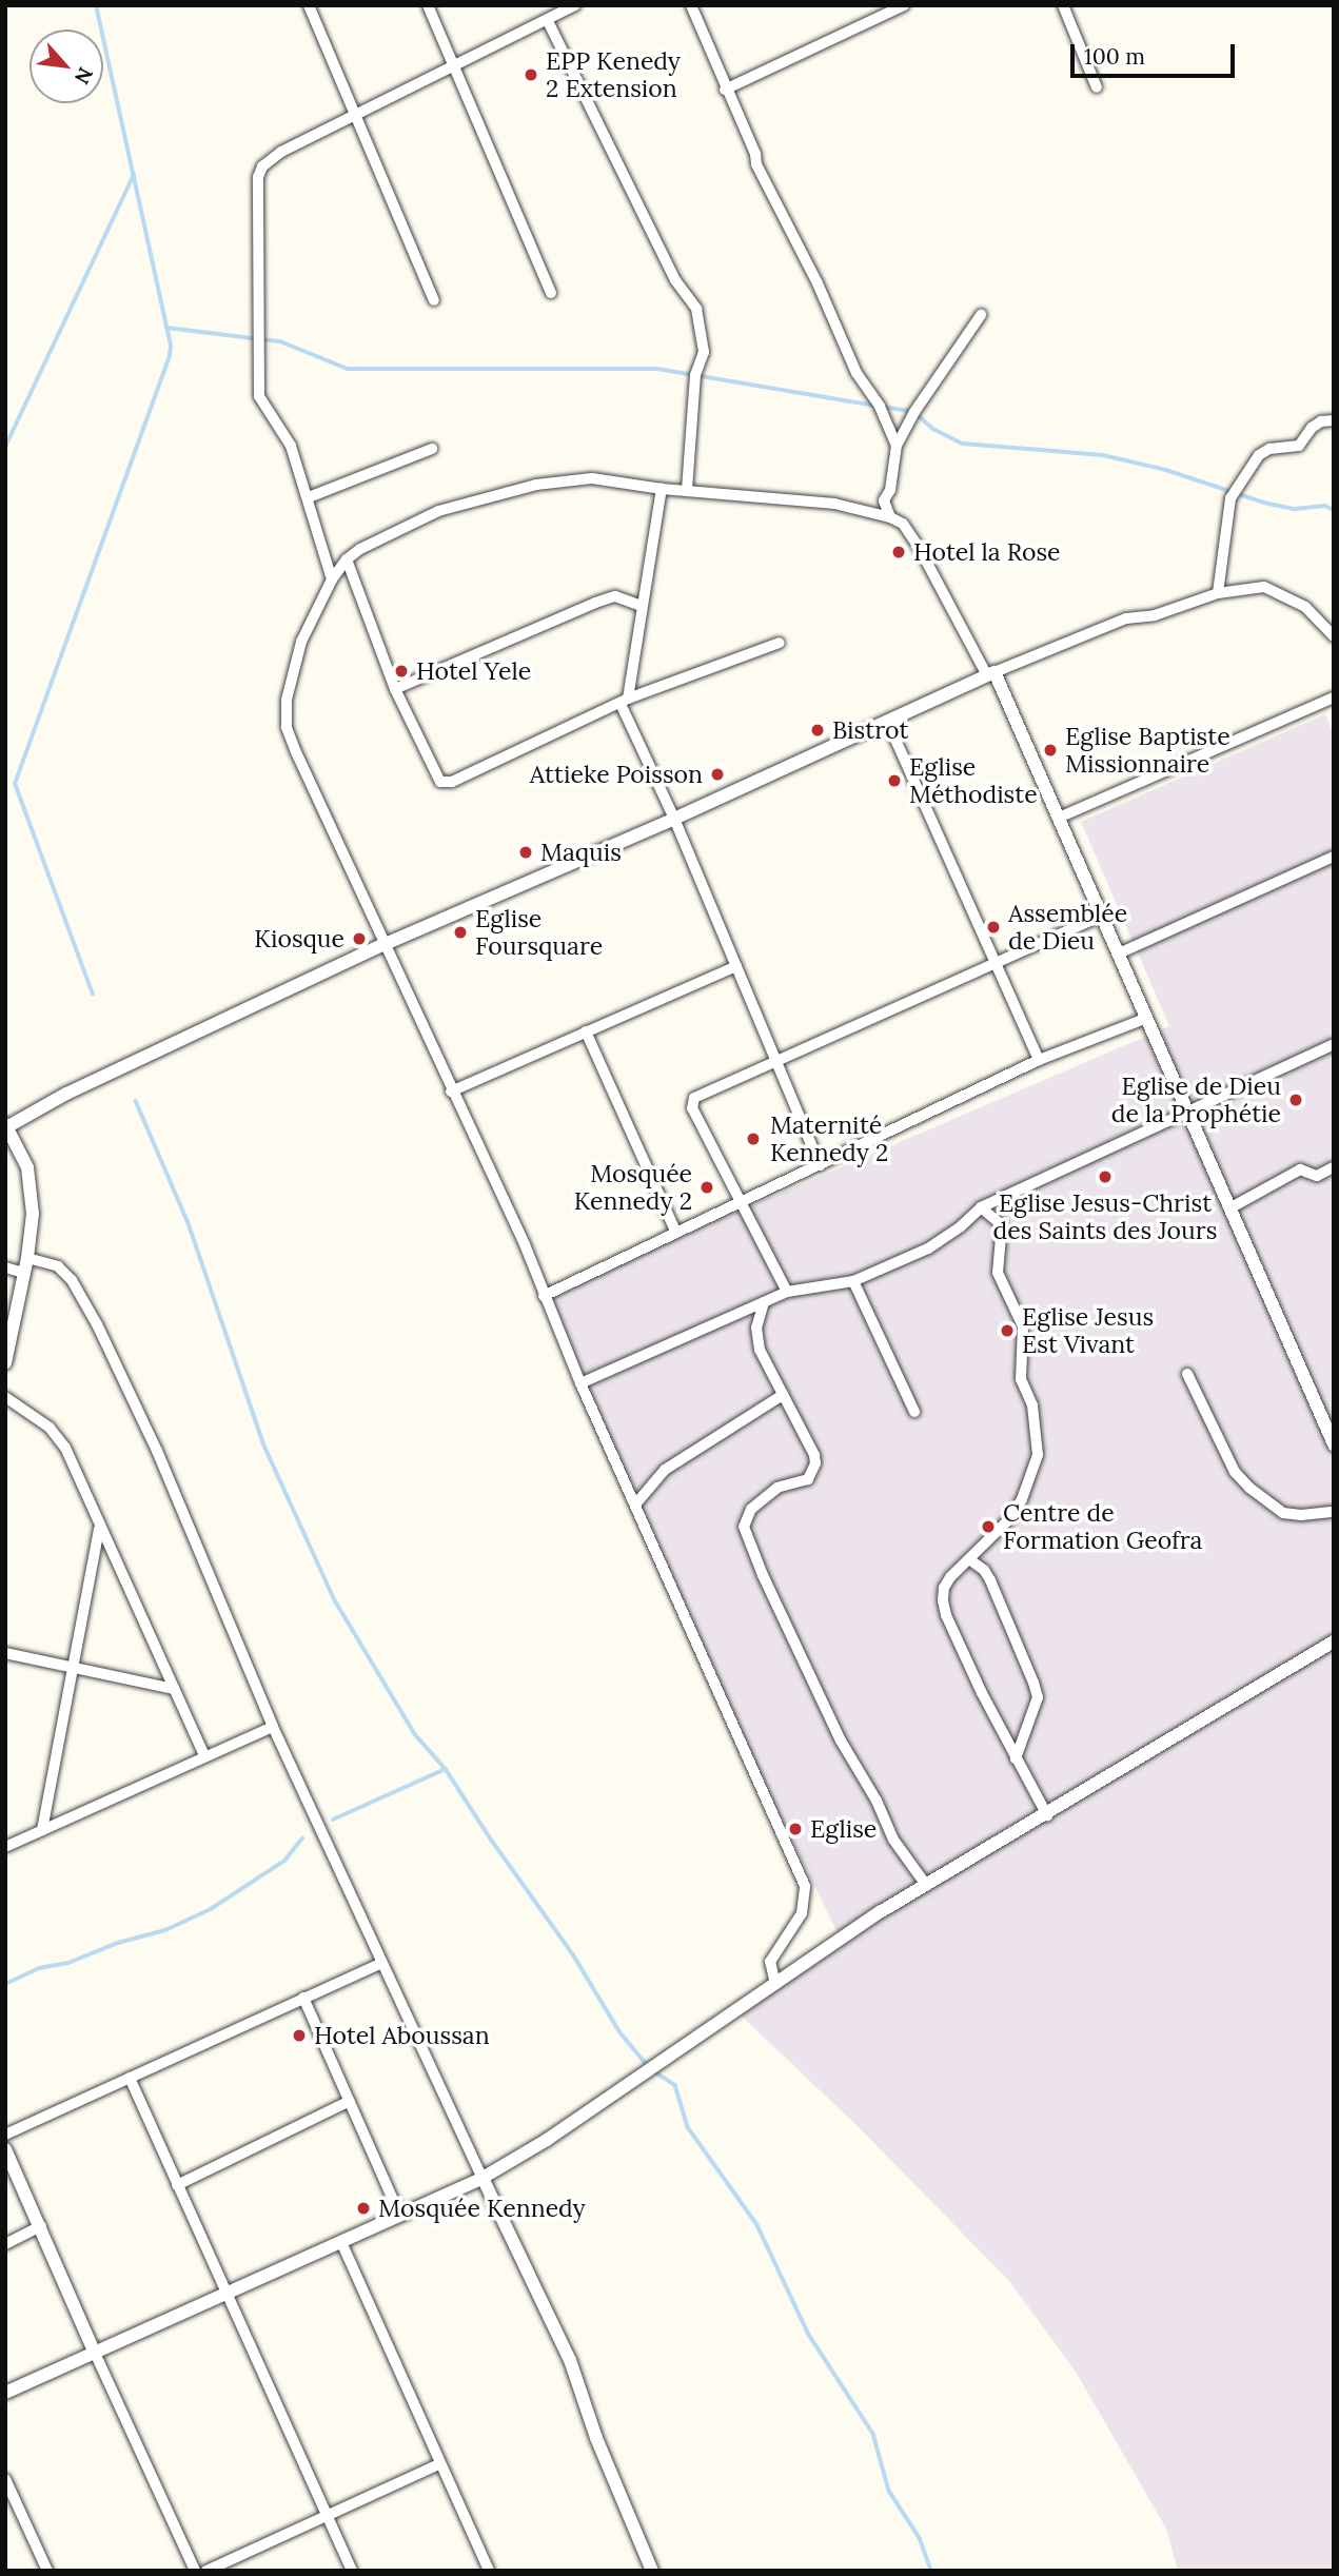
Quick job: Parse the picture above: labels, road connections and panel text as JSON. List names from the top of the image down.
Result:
{
  "places": [
    "EPP Kenedy 2 Extension",
    "Hotel la Rose",
    "Hotel Yele",
    "Bistrot",
    "Eglise Baptiste Missionnaire",
    "Attieke Poisson",
    "Eglise Méthodiste",
    "Maquis",
    "Assemblée de Dieu",
    "Eglise Foursquare",
    "Kiosque",
    "Eglise de Dieu de la Prophétie",
    "Maternité Kennedy 2",
    "Eglise Jesus-Christ des Saints des Jours",
    "Mosquée Kennedy 2",
    "Eglise Jesus Est Vivant",
    "Centre de Formation Geofra",
    "Eglise",
    "Hotel Aboussan",
    "Mosquée Kennedy"
  ],
  "scale_bar": "100 m",
  "north": "bottom right"
}
